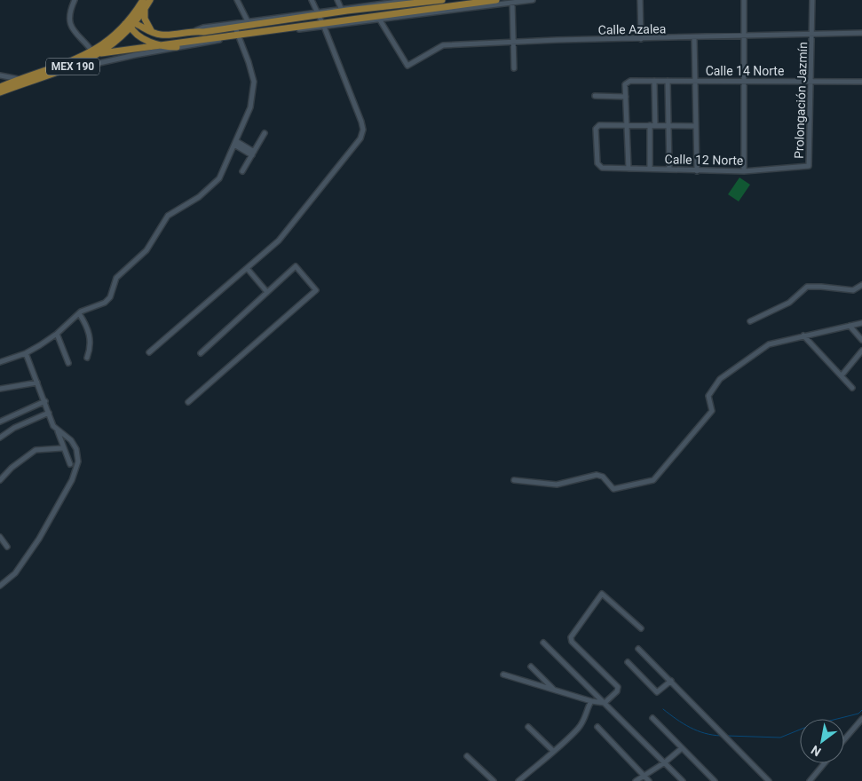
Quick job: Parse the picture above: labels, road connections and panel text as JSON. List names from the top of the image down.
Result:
{
  "streets": {
    "main road": ["MEX 190"],
    "street": [
      "Calle Azalea",
      "Calle 14 Norte",
      "Prolongación Jazmín",
      "Calle 12 Norte"
    ]
  },
  "crossings": [
    ["Calle Azalea", "Prolongación Jazmín"],
    ["Calle 14 Norte", "Prolongación Jazmín"],
    ["Prolongación Jazmín", "Calle 12 Norte"]
  ],
  "north": "bottom left"
}
